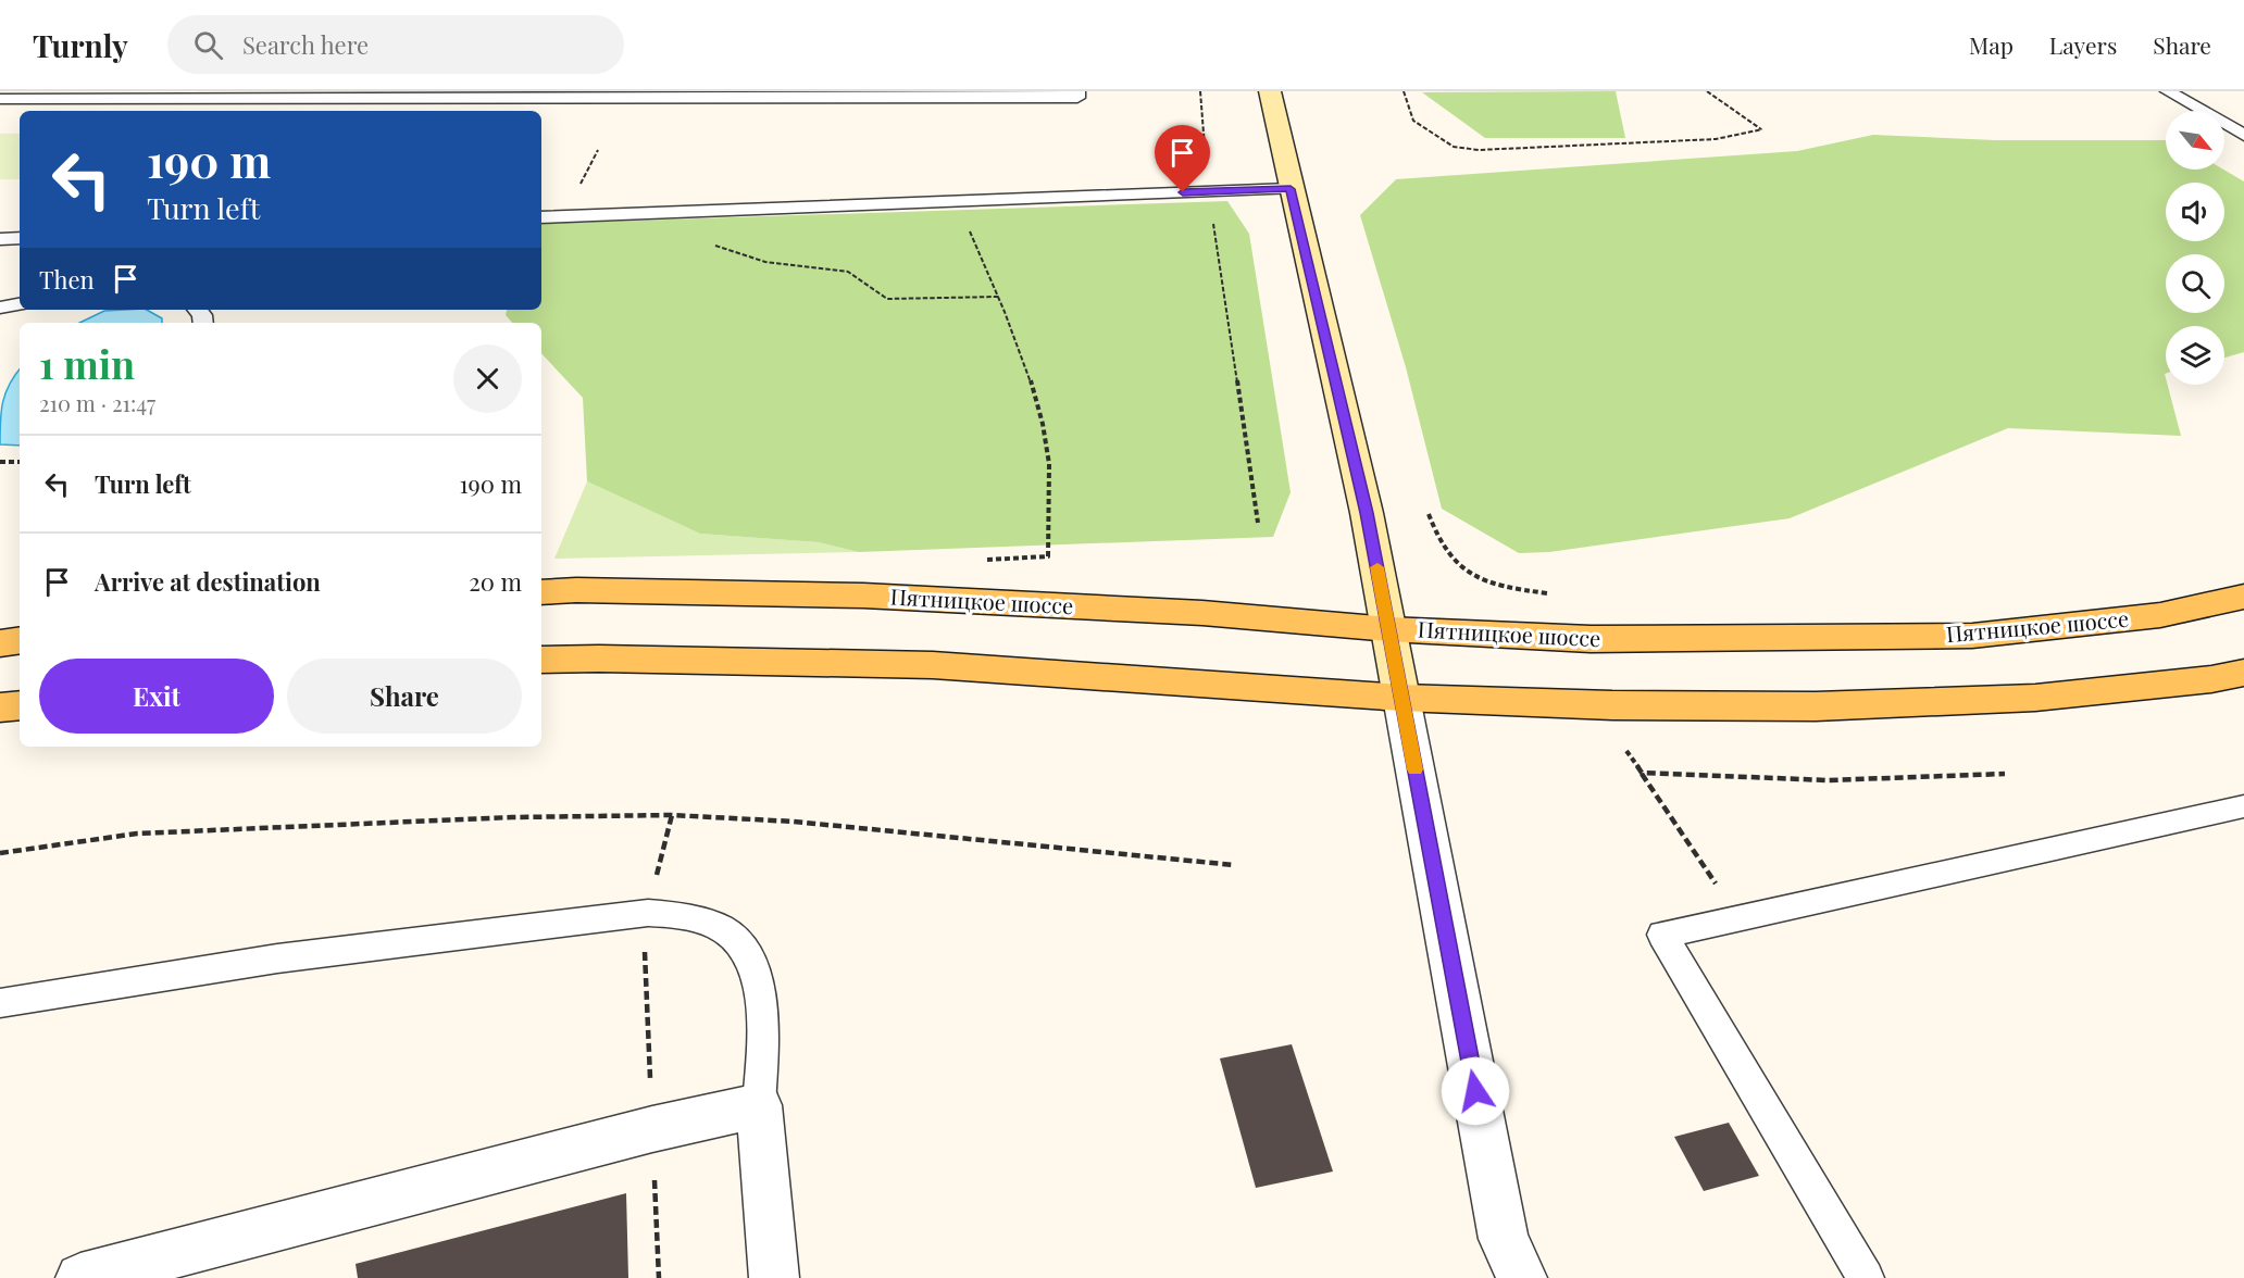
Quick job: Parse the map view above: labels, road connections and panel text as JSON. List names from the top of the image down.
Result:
{
  "streets": {
    "main road": ["Пятницкое шоссе"]
  },
  "north": "bottom right",
  "page": {
    "header": "Turnly",
    "search": "Search here",
    "nav": ["Map", "Layers", "Share"],
    "turn": ["190 m", "Turn left"],
    "then": "Then",
    "heading": ["1 min", "210 m · 21:47"],
    "list": [
      {
        "name": "Turn left",
        "value": "190 m"
      },
      {
        "name": "Arrive at destination",
        "value": "20 m"
      }
    ],
    "buttons": ["Exit", "Share"]
  }
}
